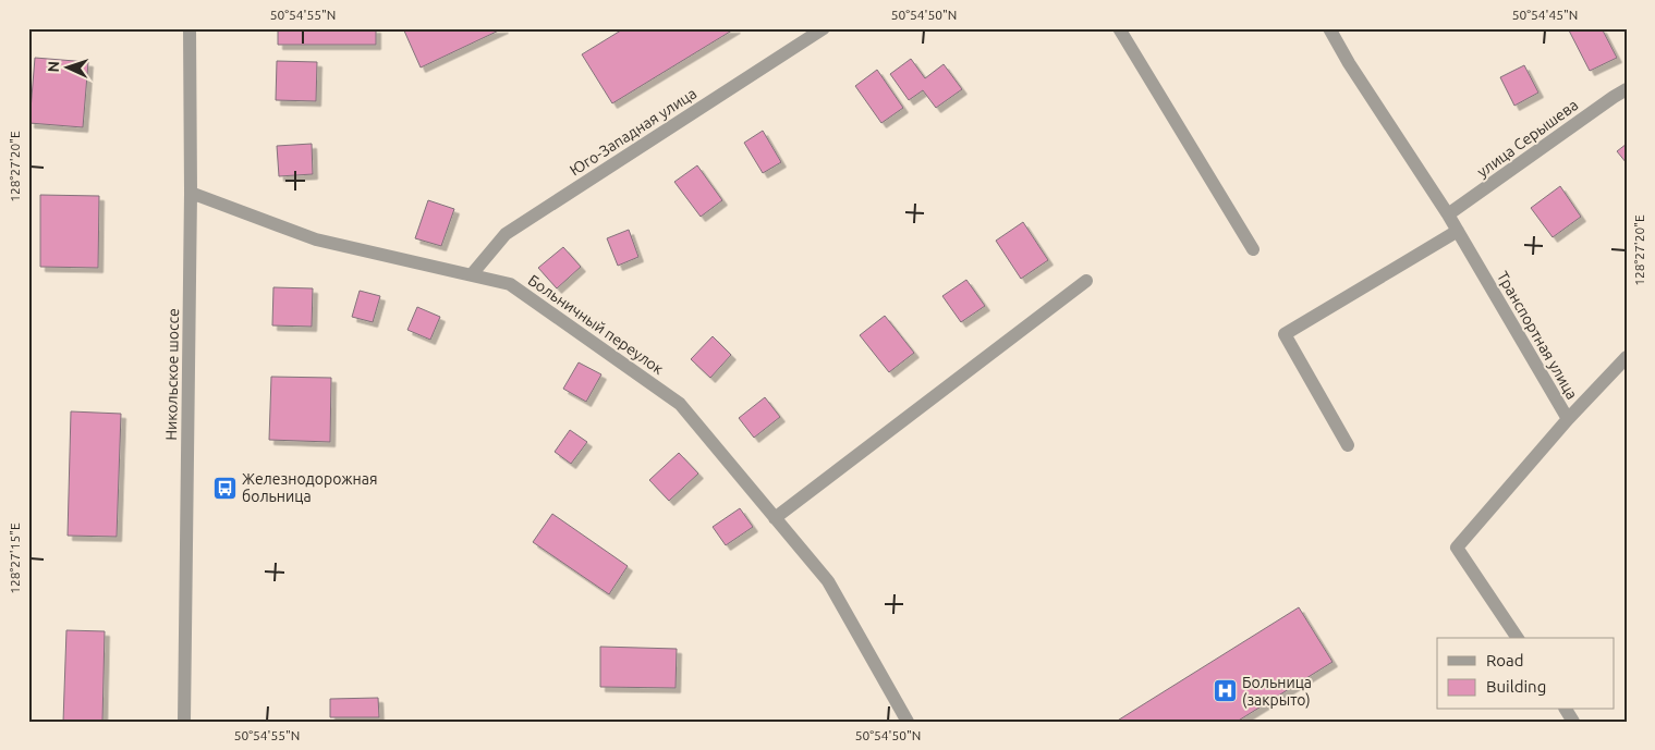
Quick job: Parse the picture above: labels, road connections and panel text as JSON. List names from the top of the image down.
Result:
{
  "streets": {
    "street": [
      "Юго-Западная улица",
      "улица Серышева",
      "Больничный переулок",
      "Транспортная улица",
      "Никольское шоссе"
    ]
  },
  "crossings": [
    ["Юго-Западная улица", "Больничный переулок"],
    ["улица Серышева", "Транспортная улица"],
    ["Больничный переулок", "Никольское шоссе"]
  ],
  "places": {
    "bus stop": ["Железнодорожная больница"],
    "hospital": ["Больница (закрыто)"]
  },
  "legend": ["Road", "Building"],
  "north": "left",
  "coordinates": [
    "50°54'55\"N",
    "50°54'50\"N",
    "50°54'45\"N",
    "128°27'20\"E",
    "128°27'15\"E"
  ]
}
